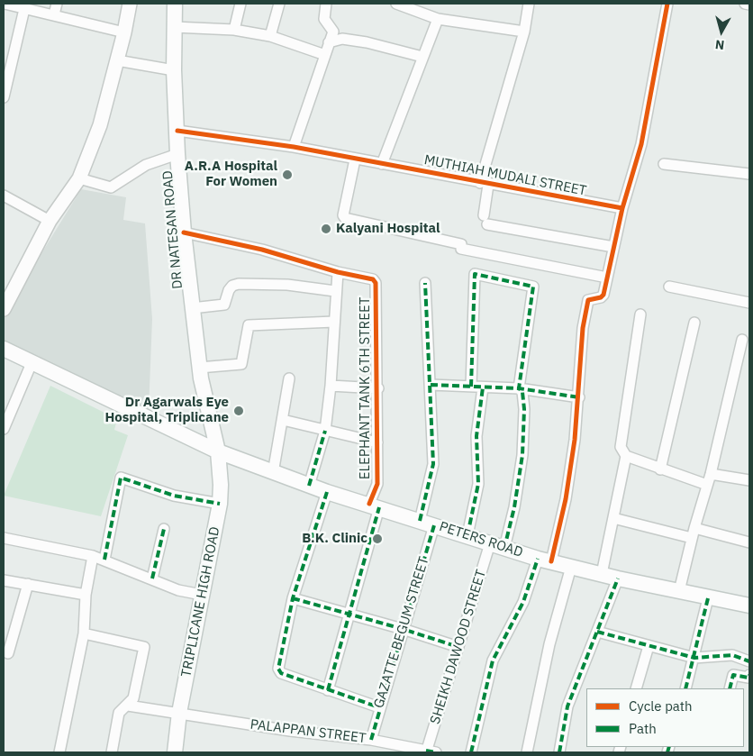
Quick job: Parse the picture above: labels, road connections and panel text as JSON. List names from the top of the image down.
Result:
{
  "streets": {
    "main road": ["DR NATESAN ROAD", "PETERS ROAD", "TRIPLICANE HIGH ROAD"],
    "street": [
      "MUTHIAH MUDALI STREET",
      "ELEPHANT TANK 6TH STREET",
      "GAZATTE BEGUM STREET",
      "SHEIKH DAWOOD STREET",
      "PALAPPAN STREET"
    ]
  },
  "crossings": [
    ["MUTHIAH MUDALI STREET", "DR NATESAN ROAD"],
    ["DR NATESAN ROAD", "ELEPHANT TANK 6TH STREET"],
    ["DR NATESAN ROAD", "PETERS ROAD"],
    ["DR NATESAN ROAD", "TRIPLICANE HIGH ROAD"],
    ["ELEPHANT TANK 6TH STREET", "PETERS ROAD"],
    ["PETERS ROAD", "TRIPLICANE HIGH ROAD"],
    ["PETERS ROAD", "GAZATTE BEGUM STREET"],
    ["PETERS ROAD", "SHEIKH DAWOOD STREET"],
    ["TRIPLICANE HIGH ROAD", "PALAPPAN STREET"],
    ["GAZATTE BEGUM STREET", "PALAPPAN STREET"],
    ["SHEIKH DAWOOD STREET", "PALAPPAN STREET"]
  ],
  "places": [
    "A.R.A Hospital For Women",
    "Kalyani Hospital",
    "Dr Agarwals Eye Hospital, Triplicane",
    "B.K. Clinic"
  ],
  "legend": ["Cycle path", "Path"],
  "north": "bottom"
}
